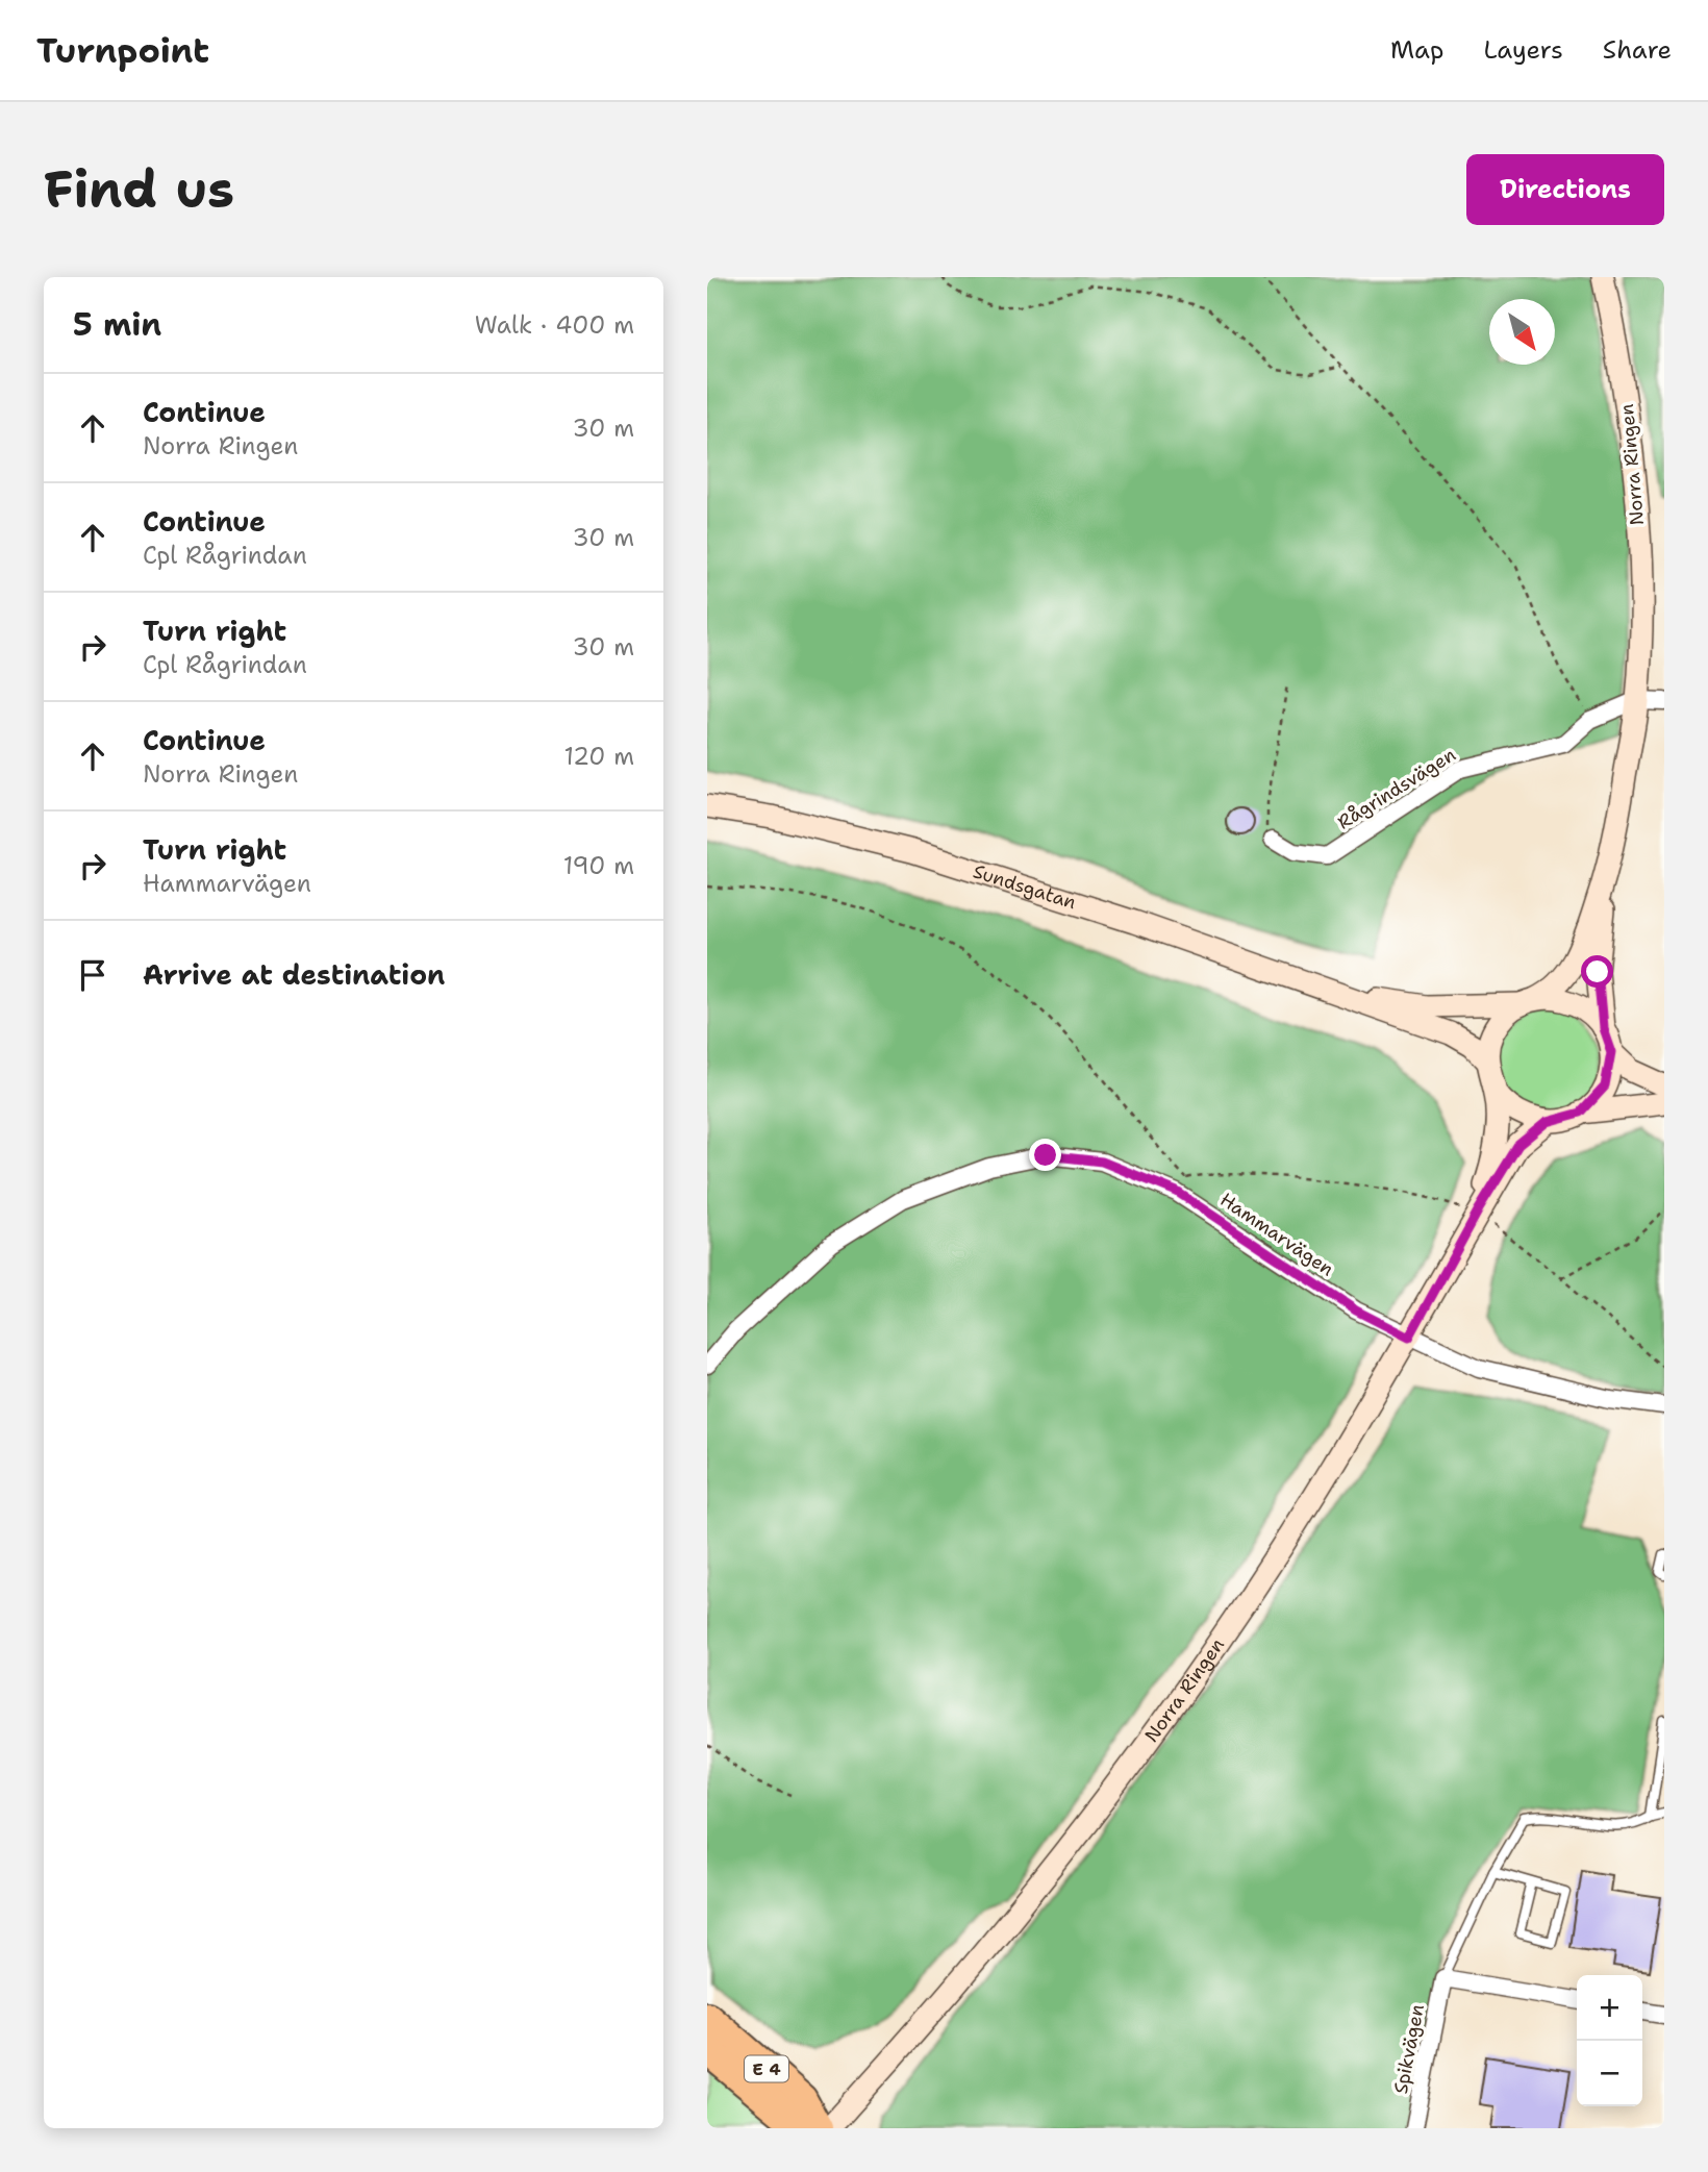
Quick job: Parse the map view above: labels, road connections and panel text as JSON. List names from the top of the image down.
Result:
{
  "streets": {
    "highway": ["E 4"],
    "main road": ["Norra Ringen", "Sundsgatan"],
    "street": ["Rågrindsvägen", "Hammarvägen", "Spikvägen"]
  },
  "crossings": [
    ["Norra Ringen", "Rågrindsvägen"],
    ["Norra Ringen", "Sundsgatan"],
    ["Norra Ringen", "Hammarvägen"]
  ],
  "north": "bottom right",
  "page": {
    "header": "Turnpoint",
    "nav": ["Map", "Layers", "Share"],
    "buttons": "Directions",
    "title": "Find us",
    "heading": ["5 min", "Walk · 400 m"],
    "list": [
      ["Continue", "Norra Ringen", "30 m"],
      ["Continue", "Cpl Rågrindan", "30 m"],
      ["Turn right", "Cpl Rågrindan", "30 m"],
      ["Continue", "Norra Ringen", "120 m"],
      ["Turn right", "Hammarvägen", "190 m"],
      "Arrive at destination"
    ],
    "map_buttons": ["+", "−"]
  }
}
